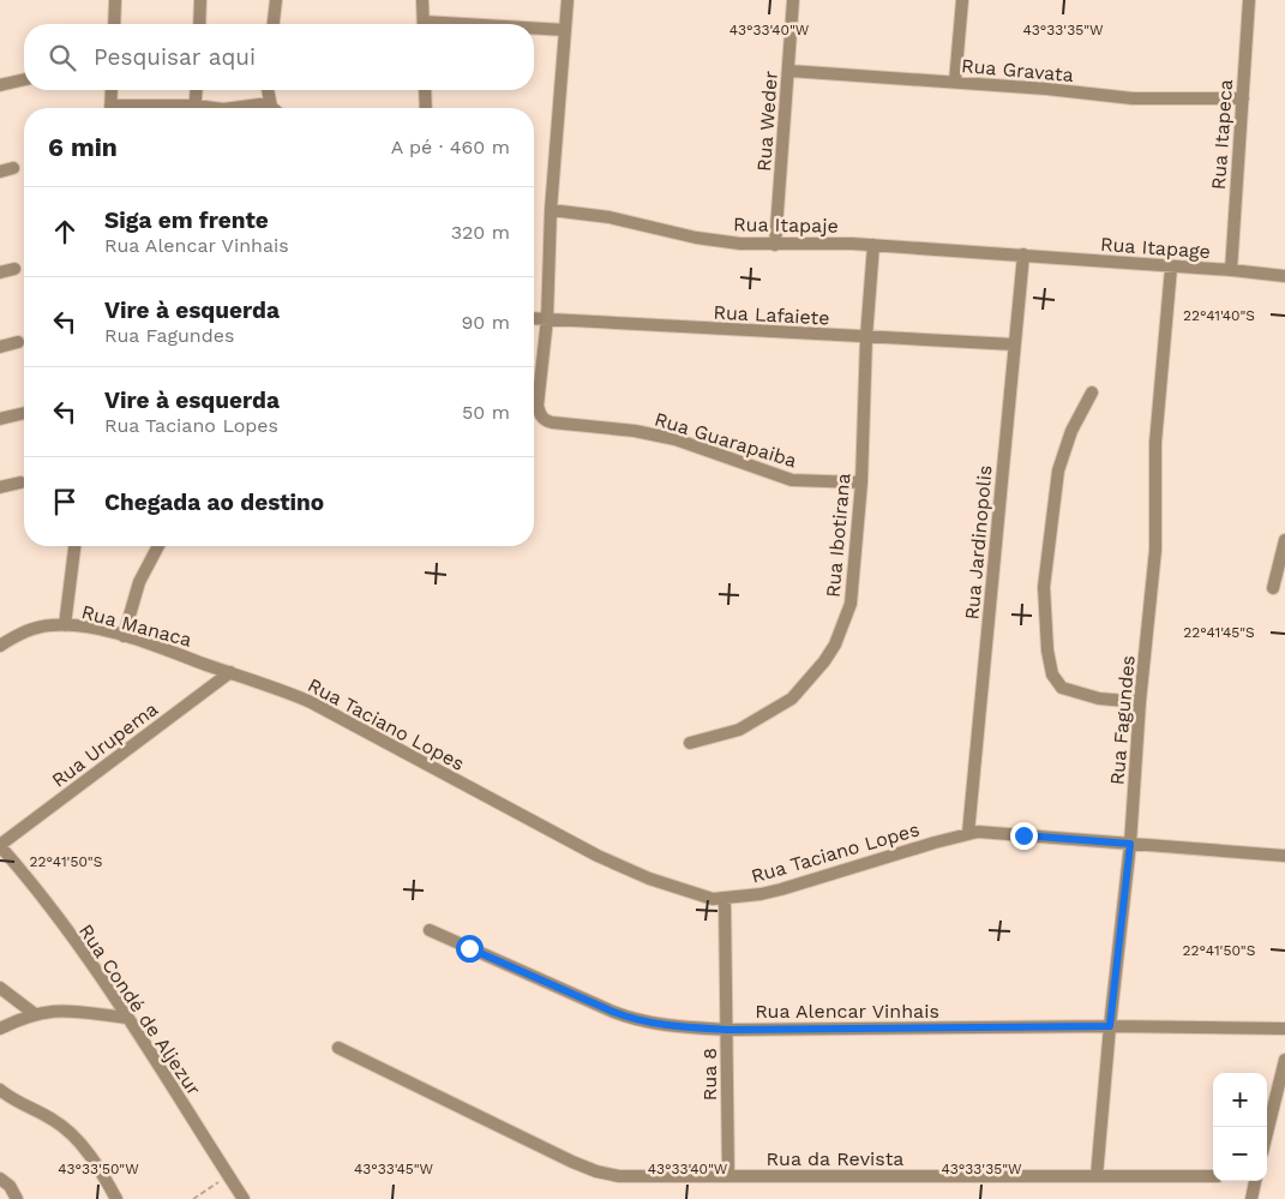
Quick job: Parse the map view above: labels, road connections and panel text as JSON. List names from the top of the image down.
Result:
{
  "streets": {
    "street": [
      "Rua Gravata",
      "Rua Weder",
      "Rua Itapeca",
      "Rua Itapaje",
      "Rua Itapage",
      "Rua Lafaiete",
      "Rua Guarapaiba",
      "Rua Ibotirana",
      "Rua Jardinopolis",
      "Rua Manaca",
      "Rua Fagundes",
      "Rua Taciano Lopes",
      "Rua Urupema",
      "Rua Condé de Aljezur",
      "Rua Alencar Vinhais",
      "Rua 8",
      "Rua da Revista"
    ]
  },
  "crossings": [
    ["Rua Gravata", "Rua Weder"],
    ["Rua Gravata", "Rua Itapeca"],
    ["Rua Weder", "Rua Itapaje"],
    ["Rua Itapeca", "Rua Itapage"],
    ["Rua Itapaje", "Rua Itapage"],
    ["Rua Itapaje", "Rua Ibotirana"],
    ["Rua Itapaje", "Rua Jardinopolis"],
    ["Rua Itapage", "Rua Jardinopolis"],
    ["Rua Itapage", "Rua Fagundes"],
    ["Rua Lafaiete", "Rua Guarapaiba"],
    ["Rua Lafaiete", "Rua Ibotirana"],
    ["Rua Lafaiete", "Rua Jardinopolis"],
    ["Rua Guarapaiba", "Rua Ibotirana"],
    ["Rua Jardinopolis", "Rua Taciano Lopes"],
    ["Rua Manaca", "Rua Taciano Lopes"],
    ["Rua Manaca", "Rua Urupema"],
    ["Rua Fagundes", "Rua Taciano Lopes"],
    ["Rua Fagundes", "Rua Alencar Vinhais"],
    ["Rua Fagundes", "Rua da Revista"],
    ["Rua Taciano Lopes", "Rua Urupema"],
    ["Rua Taciano Lopes", "Rua 8"],
    ["Rua Urupema", "Rua Condé de Aljezur"],
    ["Rua Alencar Vinhais", "Rua 8"],
    ["Rua 8", "Rua da Revista"]
  ],
  "page": {
    "search": "Pesquisar aqui",
    "heading": ["6 min", "A pé · 460 m"],
    "list": [
      ["Siga em frente", "Rua Alencar Vinhais", "320 m"],
      ["Vire à esquerda", "Rua Fagundes", "90 m"],
      ["Vire à esquerda", "Rua Taciano Lopes", "50 m"],
      "Chegada ao destino"
    ],
    "map_buttons": ["+", "−"]
  },
  "coordinates": [
    "43°33'40\"W",
    "43°33'35\"W",
    "22°41'40\"S",
    "22°41'45\"S",
    "22°41'50\"S",
    "43°33'50\"W",
    "43°33'45\"W"
  ]
}
